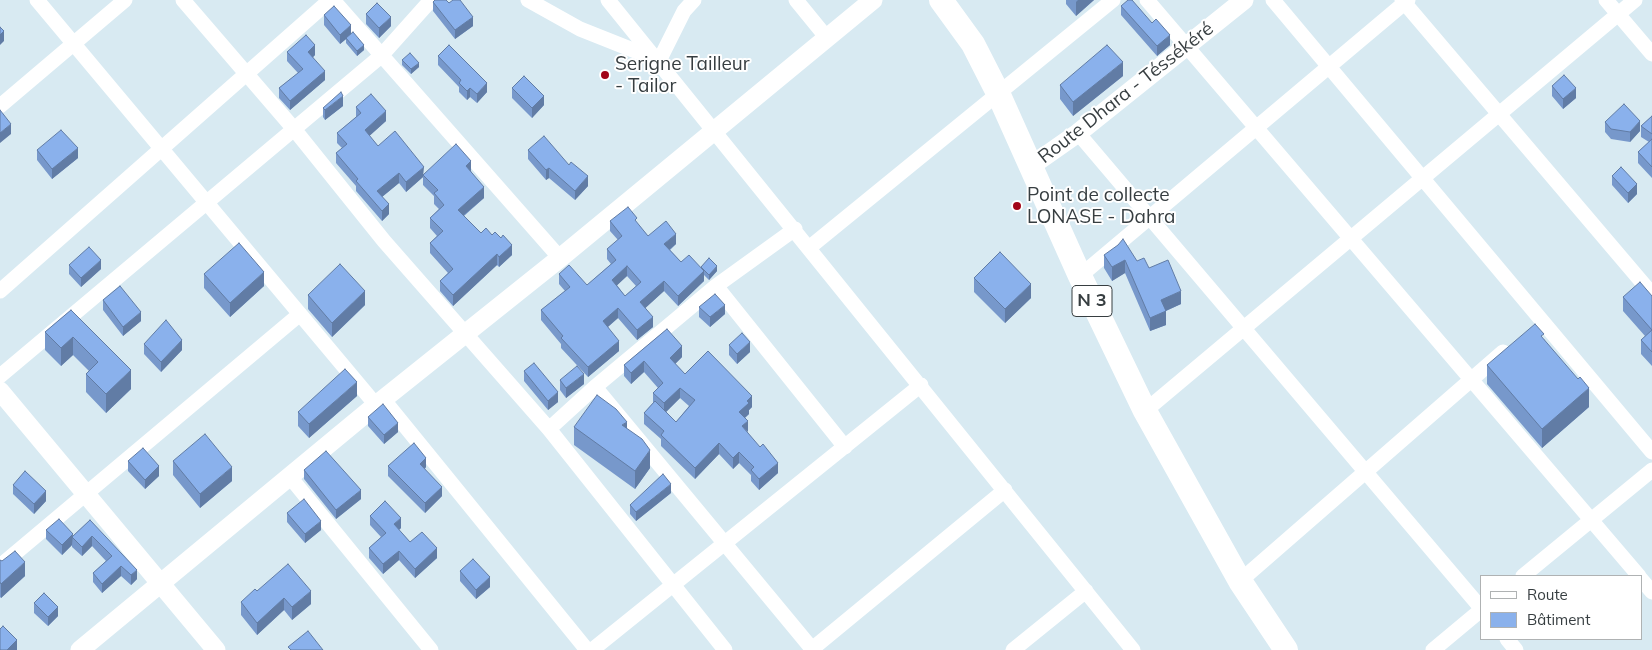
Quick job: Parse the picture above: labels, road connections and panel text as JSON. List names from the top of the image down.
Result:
{
  "streets": {
    "main road": ["N 3"],
    "street": ["Route Dhara - Téssékéré"]
  },
  "crossings": [
    ["Route Dhara - Téssékéré", "N 3"]
  ],
  "places": ["Serigne Tailleur - Tailor", "Point de collecte LONASE - Dahra"],
  "legend": ["Route", "Bâtiment"]
}
